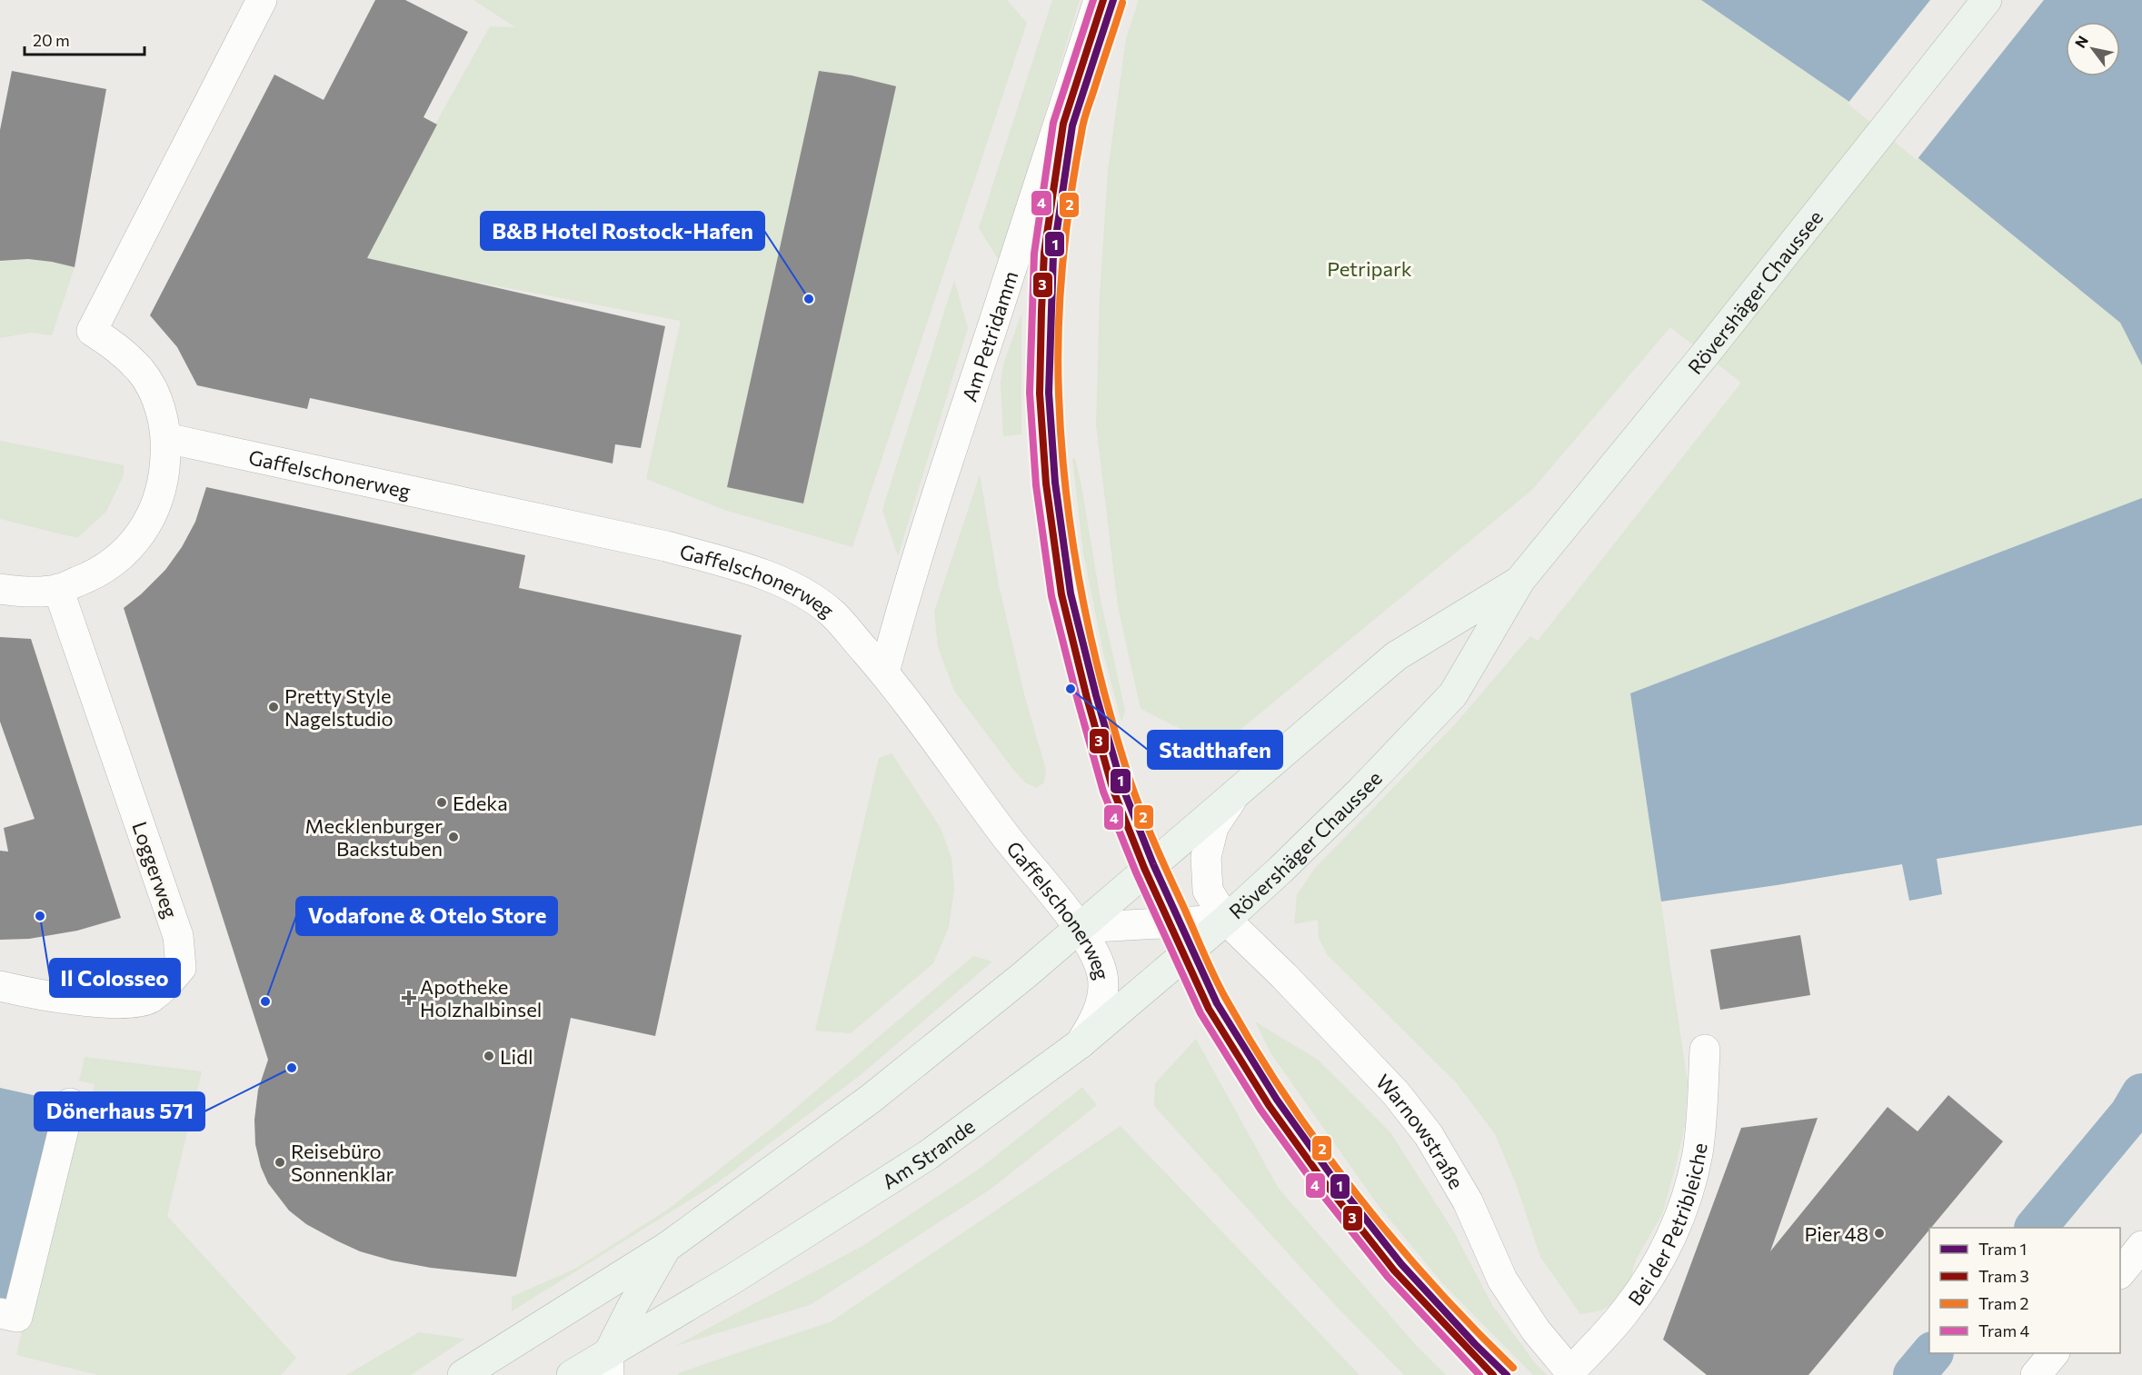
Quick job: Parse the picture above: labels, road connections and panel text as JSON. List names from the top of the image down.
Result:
{
  "streets": {
    "main road": ["Rövershäger Chaussee", "Am Strande"],
    "street": [
      "Am Petridamm",
      "Gaffelschonerweg",
      "Loggerweg",
      "Warnowstraße",
      "Bei der Petribleiche"
    ]
  },
  "crossings": [
    ["Rövershäger Chaussee", "Warnowstraße"],
    ["Rövershäger Chaussee", "Am Strande"],
    ["Am Petridamm", "Gaffelschonerweg"],
    ["Gaffelschonerweg", "Am Strande"],
    ["Warnowstraße", "Am Strande"],
    ["Warnowstraße", "Bei der Petribleiche"]
  ],
  "parks": ["Petripark"],
  "places": {
    "other": [
      "B&B Hotel Rostock-Hafen",
      "Stadthafen",
      "Pretty Style Nagelstudio",
      "Edeka",
      "Mecklenburger Backstuben",
      "Il Colosseo",
      "Vodafone & Otelo Store",
      "Lidl",
      "Dönerhaus 571",
      "Reisebüro Sonnenklar",
      "Pier 48"
    ],
    "health": ["Apotheke Holzhalbinsel"]
  },
  "lines": [
    "tram line 1",
    "tram line 3",
    "tram line 4",
    "tram line 2"
  ],
  "legend": [
    "Tram 1",
    "Tram 3",
    "Tram 2",
    "Tram 4"
  ],
  "scale_bar": "20 m",
  "north": "top left"
}
